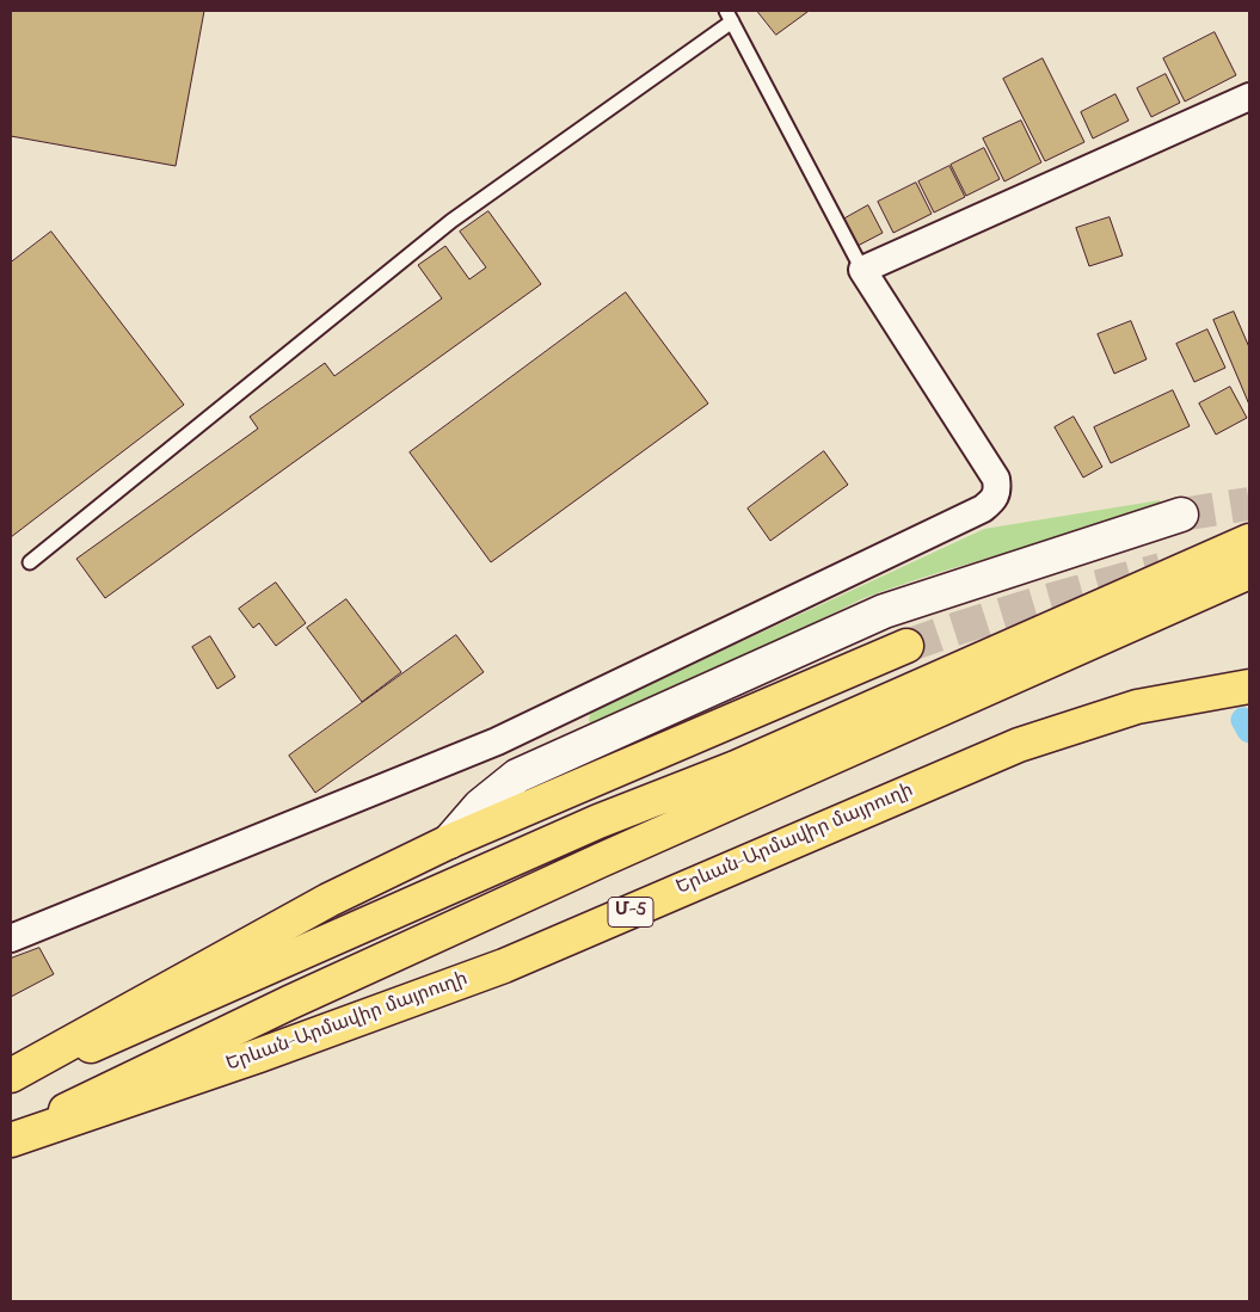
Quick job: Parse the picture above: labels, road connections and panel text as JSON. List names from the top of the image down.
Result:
{
  "streets": {
    "main road": ["Երևան-Արմավիր մայրուղի", "Մ-5"]
  }
}
